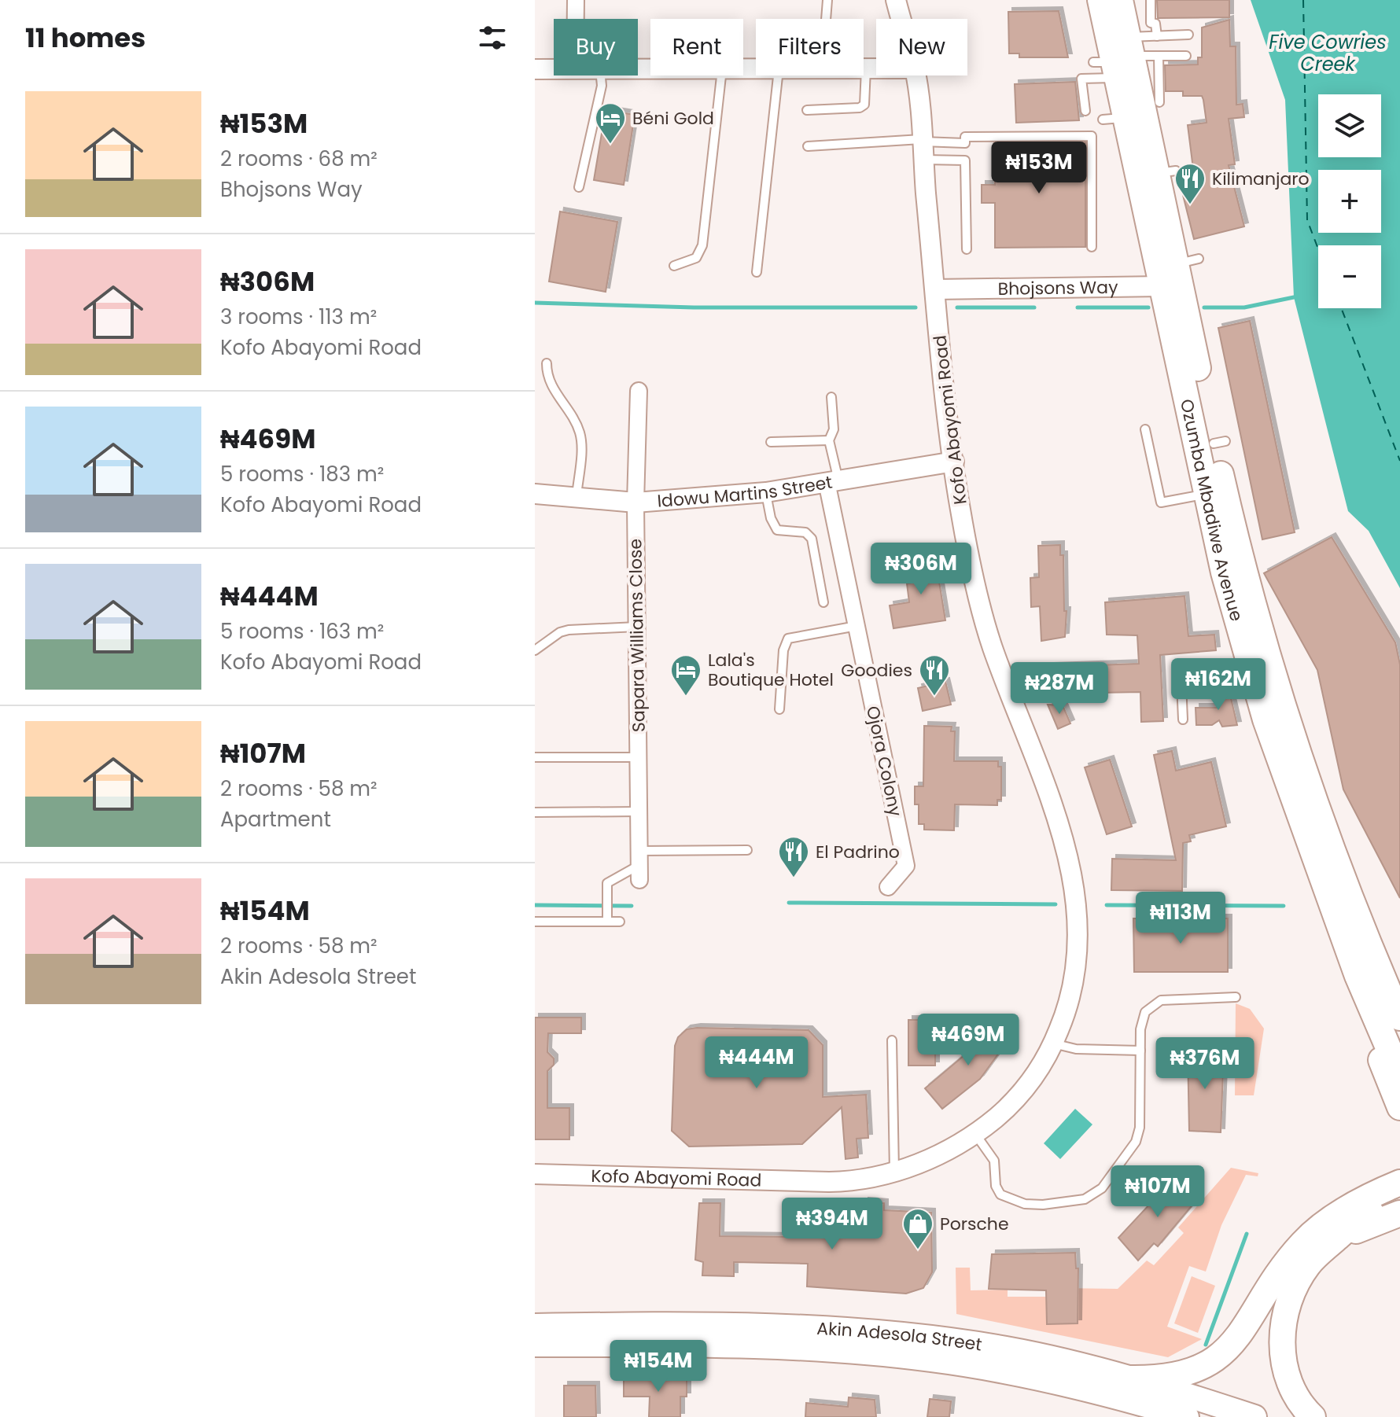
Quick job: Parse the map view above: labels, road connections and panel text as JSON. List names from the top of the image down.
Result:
{
  "streets": {
    "highway": ["Ozumba Mbadiwe Avenue"],
    "main road": ["Akin Adesola Street"],
    "street": [
      "Bhojsons Way",
      "Kofo Abayomi Road",
      "Idowu Martins Street",
      "Sapara Williams Close",
      "Ojora Colony"
    ]
  },
  "crossings": [
    ["Bhojsons Way", "Kofo Abayomi Road"],
    ["Bhojsons Way", "Ozumba Mbadiwe Avenue"],
    ["Kofo Abayomi Road", "Idowu Martins Street"],
    ["Idowu Martins Street", "Sapara Williams Close"],
    ["Idowu Martins Street", "Ojora Colony"]
  ],
  "water": ["Five Cowries Creek"],
  "places": {
    "hotel": ["Béni Gold", "Lala's Boutique Hotel"],
    "restaurant": ["Kilimanjaro", "Goodies", "El Padrino"],
    "shop": ["Porsche"]
  },
  "page": {
    "heading": "11 homes",
    "chip": [
      "Buy",
      "Rent",
      "Filters",
      "New"
    ],
    "list": [
      {
        "name": "₦153M",
        "note": "2 rooms · 68 m² · Bhojsons Way"
      },
      {
        "name": "₦306M",
        "note": "3 rooms · 113 m² · Kofo Abayomi Road"
      },
      {
        "name": "₦469M",
        "note": "5 rooms · 183 m² · Kofo Abayomi Road"
      },
      {
        "name": "₦444M",
        "note": "5 rooms · 163 m² · Kofo Abayomi Road"
      },
      {
        "name": "₦107M",
        "note": "2 rooms · 58 m² · Apartment"
      },
      {
        "name": "₦154M",
        "note": "2 rooms · 58 m² · Akin Adesola Street"
      }
    ],
    "map_buttons": ["+", "−"],
    "price": [
      "₦153M",
      "₦306M",
      "₦162M",
      "₦287M",
      "₦113M",
      "₦469M",
      "₦444M",
      "₦376M",
      "₦107M",
      "₦394M",
      "₦154M"
    ]
  }
}
